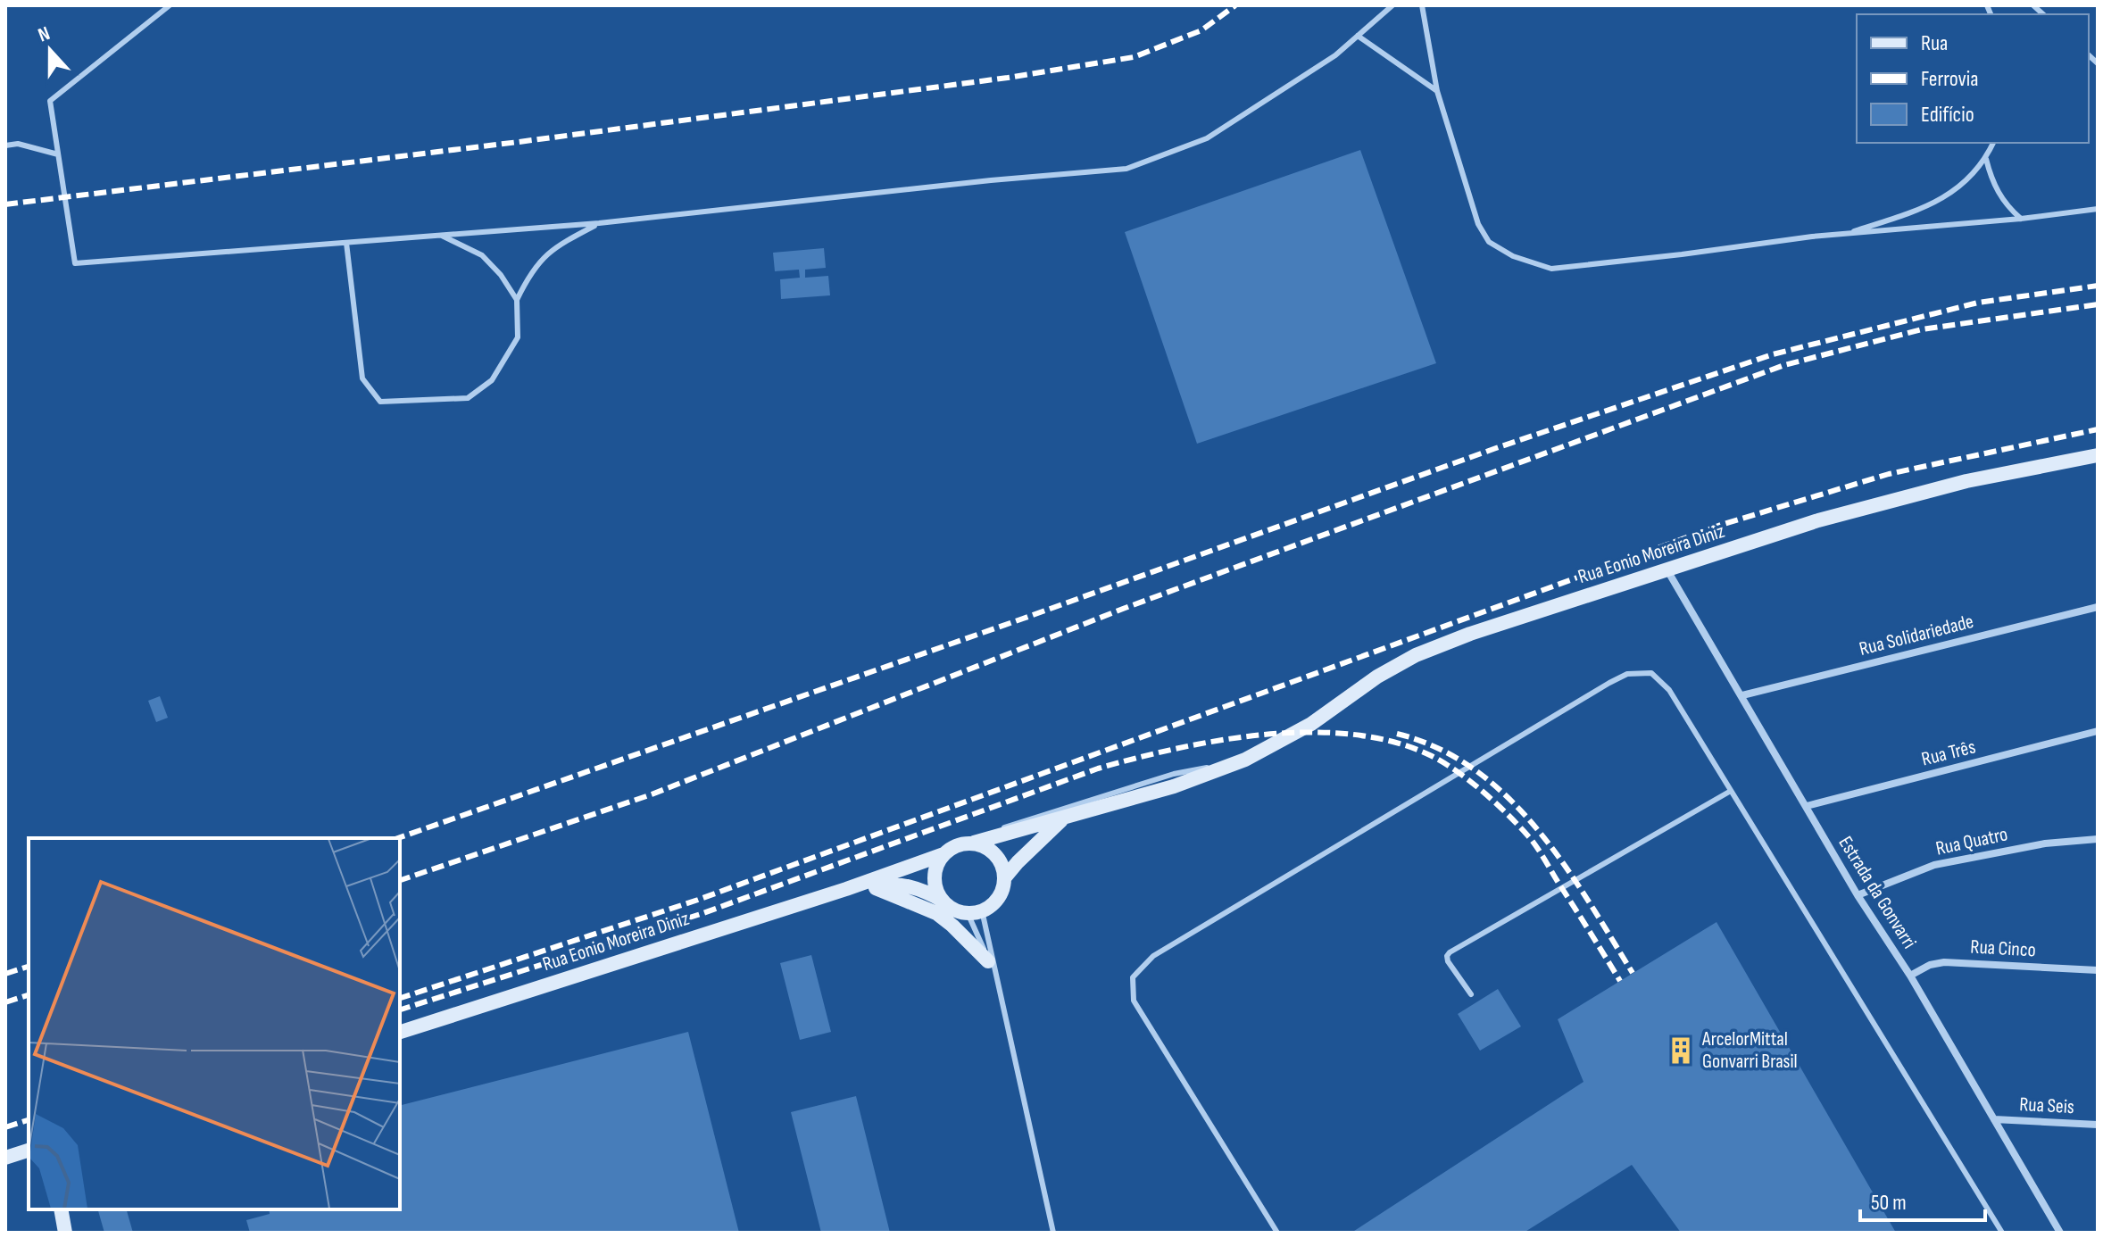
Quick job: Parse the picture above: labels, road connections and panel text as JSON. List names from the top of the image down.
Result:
{
  "streets": {
    "main road": ["Rua Eonio Moreira Diniz"],
    "street": [
      "Rua Solidariedade",
      "Rua Três",
      "Rua Quatro",
      "Estrada da Gonvarri",
      "Rua Cinco",
      "Rua Seis"
    ]
  },
  "crossings": [
    ["Rua Eonio Moreira Diniz", "Estrada da Gonvarri"],
    ["Rua Solidariedade", "Estrada da Gonvarri"],
    ["Rua Três", "Estrada da Gonvarri"],
    ["Rua Quatro", "Estrada da Gonvarri"],
    ["Estrada da Gonvarri", "Rua Cinco"],
    ["Estrada da Gonvarri", "Rua Seis"]
  ],
  "places": {
    "building": ["ArcelorMittal Gonvarri Brasil"]
  },
  "legend": ["Rua", "Ferrovia", "Edifício"],
  "scale_bar": "50 m",
  "north": "top"
}
